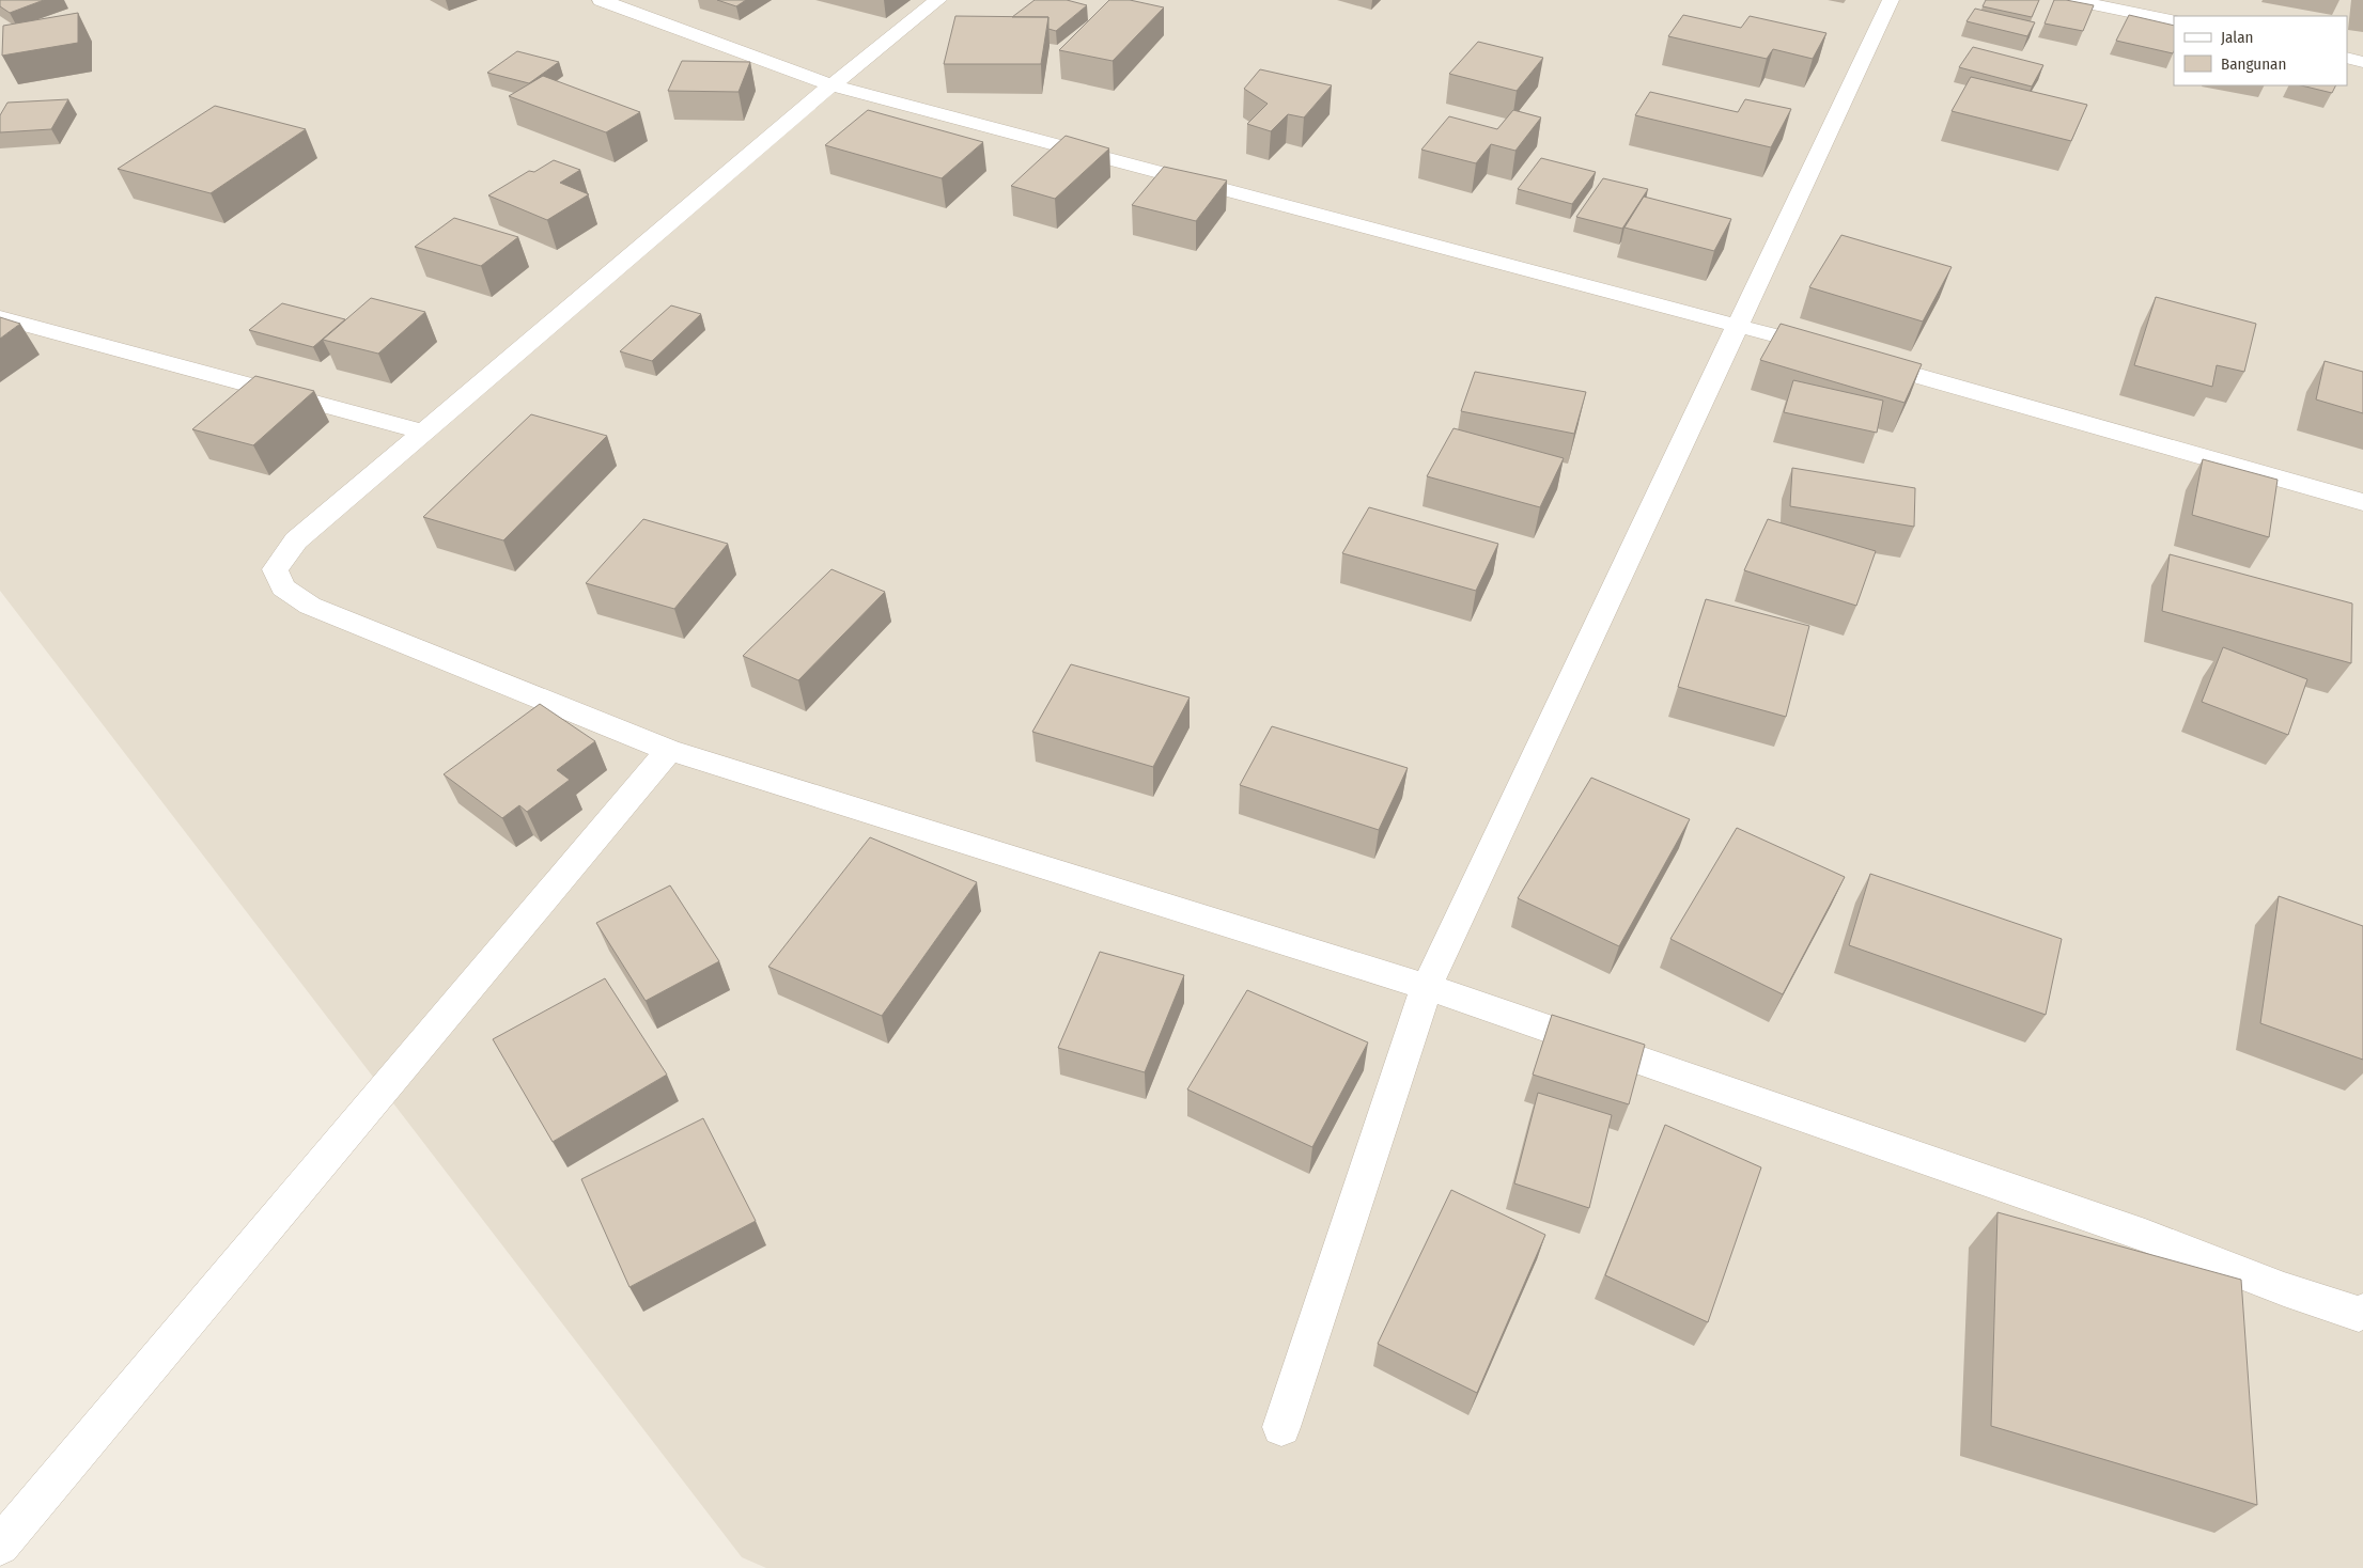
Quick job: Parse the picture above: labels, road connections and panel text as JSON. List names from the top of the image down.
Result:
{
  "legend": ["Jalan", "Bangunan"]
}
